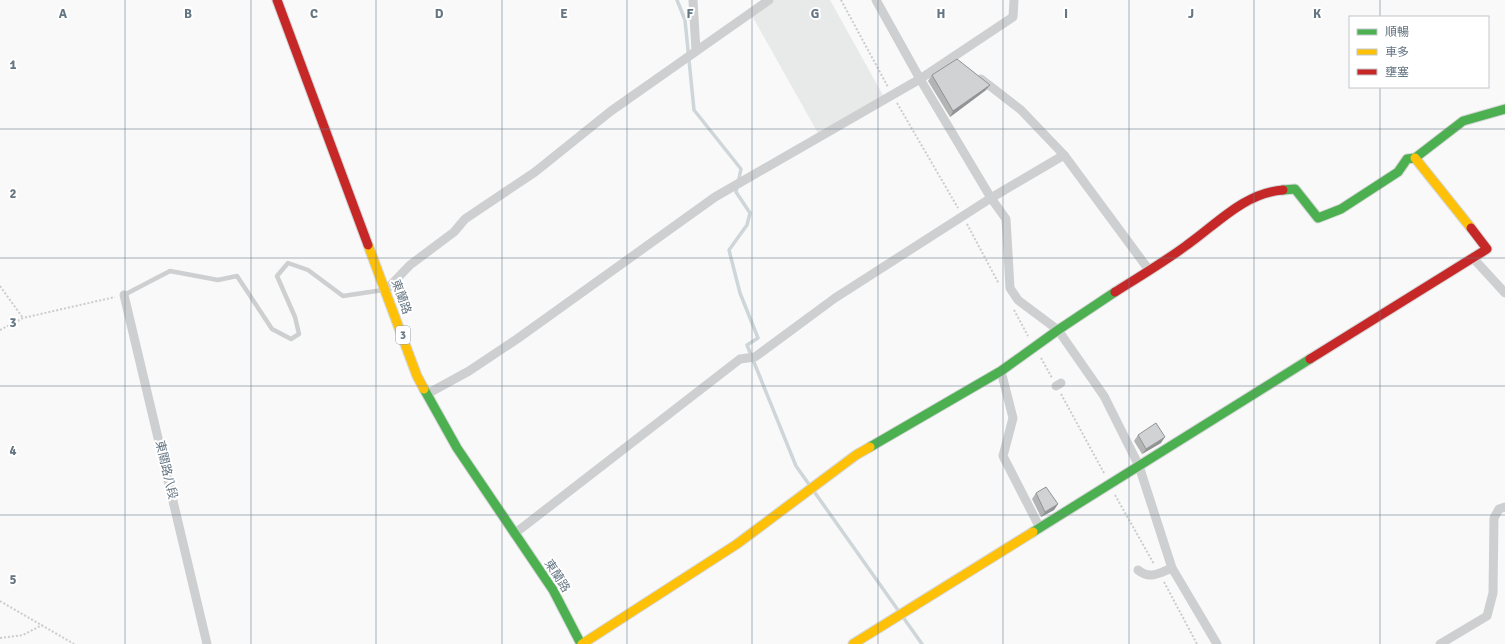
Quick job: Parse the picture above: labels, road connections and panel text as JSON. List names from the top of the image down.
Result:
{
  "streets": {
    "street": ["東蘭路", "3", "東關路八段"]
  },
  "legend": ["順暢", "車多", "壅塞"],
  "grid": {
    "columns": [
      "A",
      "B",
      "C",
      "D",
      "E",
      "F",
      "G",
      "H",
      "I",
      "J",
      "K"
    ],
    "rows": [
      "1",
      "2",
      "3",
      "4",
      "5"
    ]
  }
}
